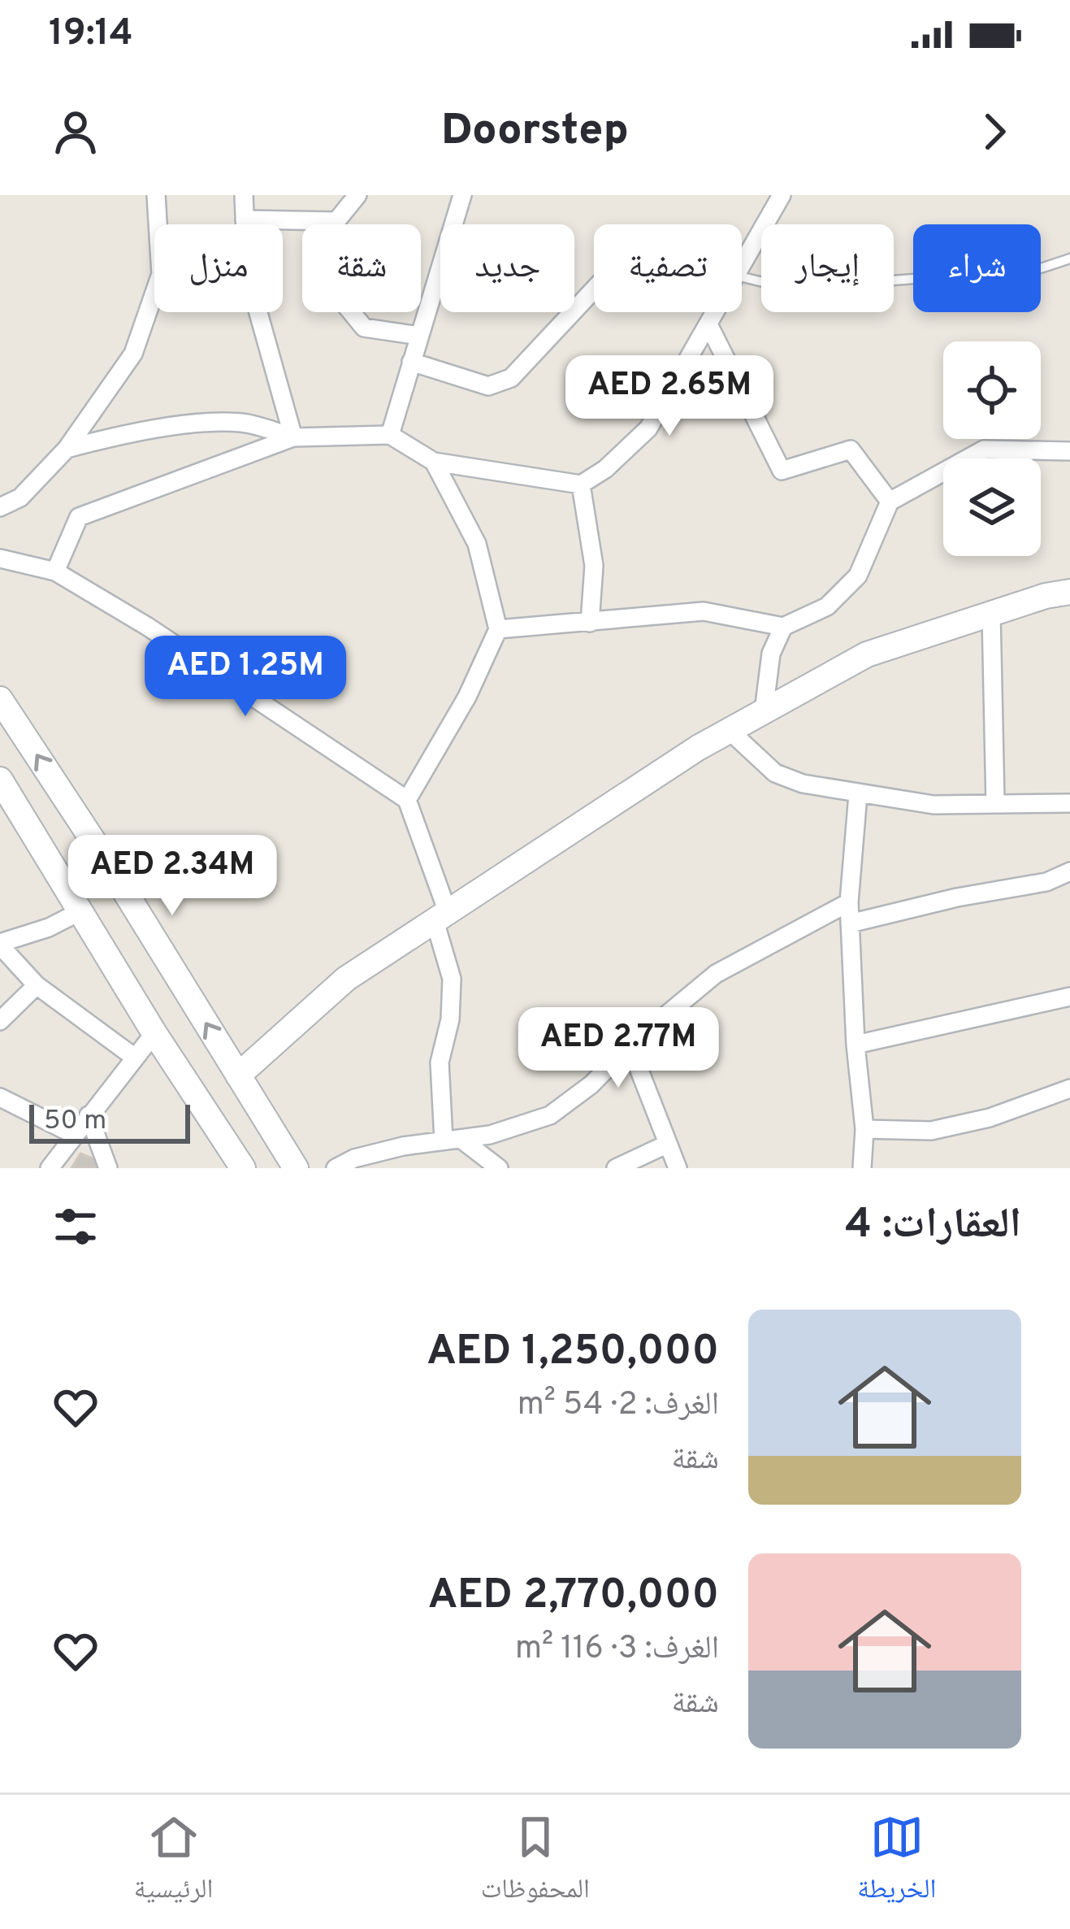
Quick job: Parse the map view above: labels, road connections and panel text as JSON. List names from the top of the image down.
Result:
{
  "scale_bar": "50 m",
  "page": {
    "status": "19:14",
    "header": "Doorstep",
    "chip": [
      "شراء",
      "إيجار",
      "تصفية",
      "جديد",
      "شقة",
      "منزل"
    ],
    "price": [
      "AED 2.65M",
      "AED 1.25M",
      "AED 2.34M",
      "AED 2.77M"
    ],
    "scale": "50 m",
    "heading": "العقارات: 4",
    "list": [
      {
        "name": "AED 1,250,000",
        "note": "الغرف: 2 · 54 m² · شقة"
      },
      {
        "name": "AED 2,770,000",
        "note": "الغرف: 3 · 116 m² · شقة"
      }
    ],
    "tabs": ["الخريطة", "المحفوظات", "الرئيسية"]
  }
}
